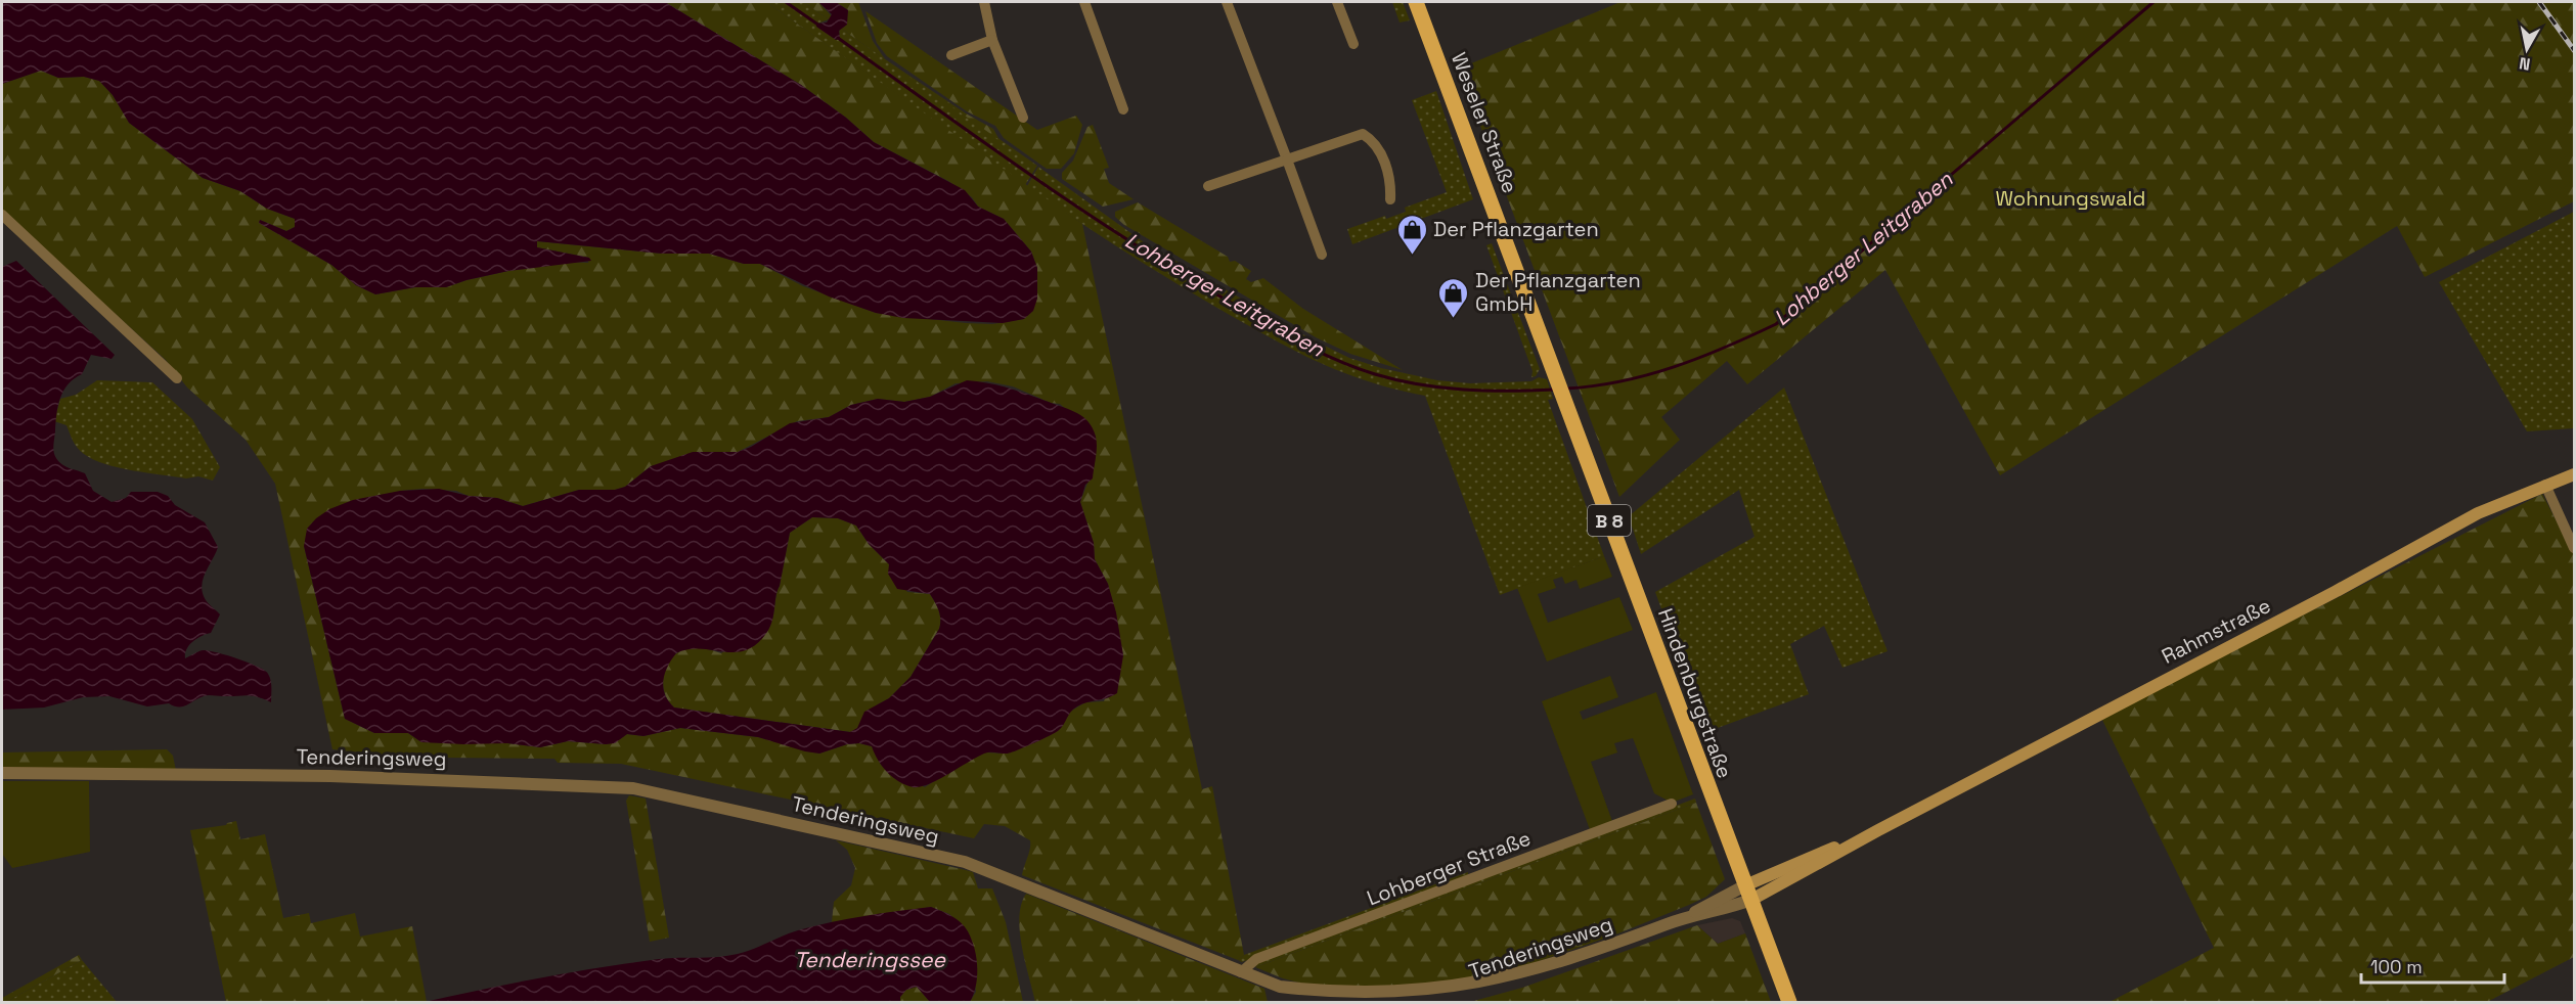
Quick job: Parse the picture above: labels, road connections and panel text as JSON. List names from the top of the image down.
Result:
{
  "streets": {
    "main road": [
      "Weseler Straße",
      "B 8",
      "Rahmstraße",
      "Hindenburgstraße"
    ],
    "street": ["Tenderingsweg", "Lohberger Straße"]
  },
  "crossings": [
    ["Weseler Straße", "Hindenburgstraße"],
    ["Rahmstraße", "Hindenburgstraße"],
    ["Rahmstraße", "Tenderingsweg"],
    ["Hindenburgstraße", "Tenderingsweg"],
    ["Tenderingsweg", "Lohberger Straße"]
  ],
  "water": ["Lohberger Leitgraben", "Tenderingssee"],
  "parks": ["Wohnungswald"],
  "places": {
    "shop": ["Der Pflanzgarten", "Der Pflanzgarten GmbH"]
  },
  "scale_bar": "100 m",
  "north": "bottom"
}
